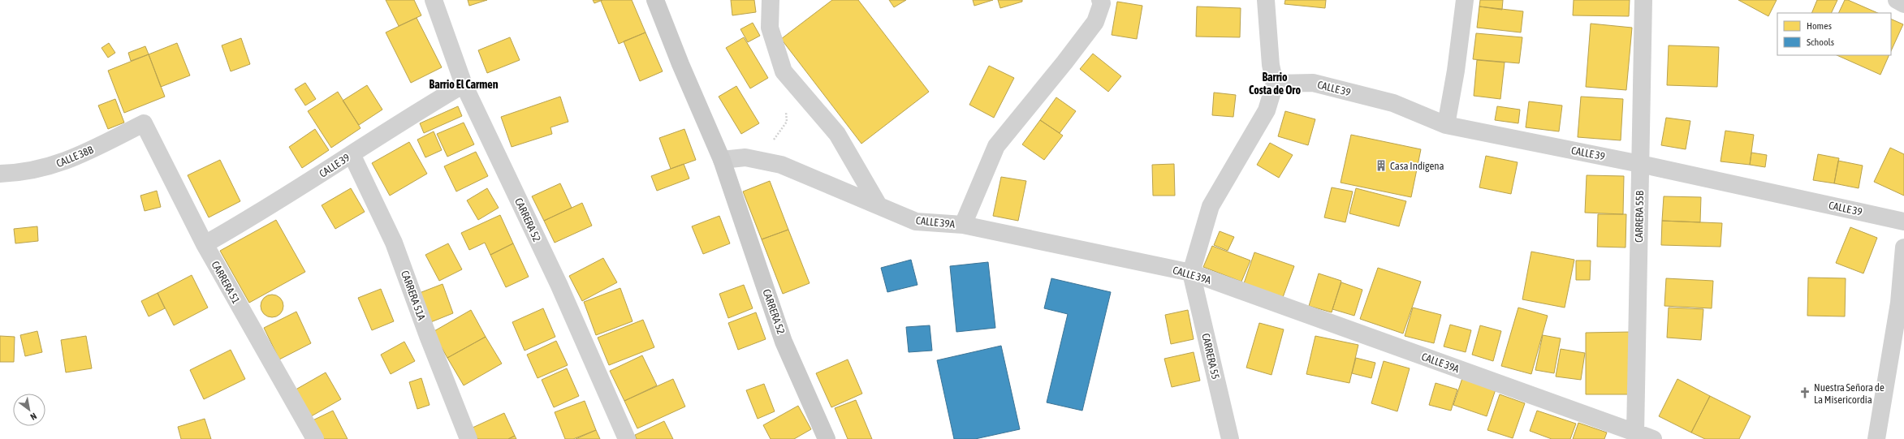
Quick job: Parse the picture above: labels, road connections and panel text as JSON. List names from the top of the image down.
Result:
{
  "streets": {
    "street": [
      "CALLE 39",
      "CALLE 38B",
      "CARRERA 55B",
      "CARRERA 52",
      "CALLE 39A",
      "CARRERA 51",
      "CARRERA 51A",
      "CARRERA 55"
    ]
  },
  "crossings": [
    ["CALLE 39", "CARRERA 55B"],
    ["CALLE 39", "CARRERA 52"],
    ["CALLE 39", "CARRERA 51"],
    ["CALLE 39", "CARRERA 51A"],
    ["CALLE 38B", "CARRERA 51"],
    ["CARRERA 55B", "CALLE 39A"],
    ["CARRERA 52", "CALLE 39A"],
    ["CALLE 39A", "CARRERA 55"]
  ],
  "districts": ["Barrio Costa de Oro", "Barrio El Carmen"],
  "places": {
    "building": ["Casa Indígena"],
    "church": ["Nuestra Señora de La Misericordia"]
  },
  "legend": ["Homes", "Schools"],
  "north": "bottom right"
}
